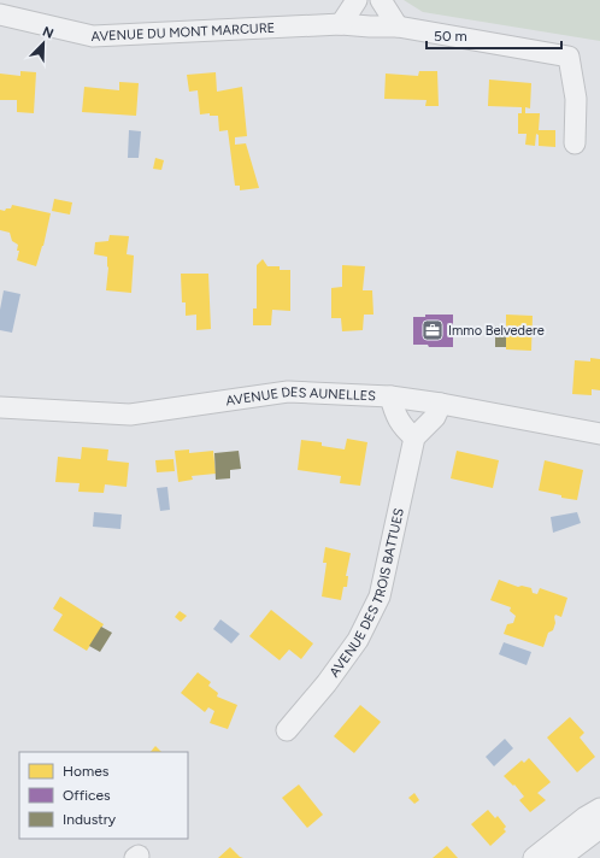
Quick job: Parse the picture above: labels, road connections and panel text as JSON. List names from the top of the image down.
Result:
{
  "streets": {
    "street": ["AVENUE DU MONT MARCURE", "AVENUE DES AUNELLES", "AVENUE DES TROIS BATTUES"]
  },
  "places": {
    "office": ["Immo Belvedere"]
  },
  "legend": ["Homes", "Offices", "Industry"],
  "scale_bar": "50 m",
  "north": "top right"
}
